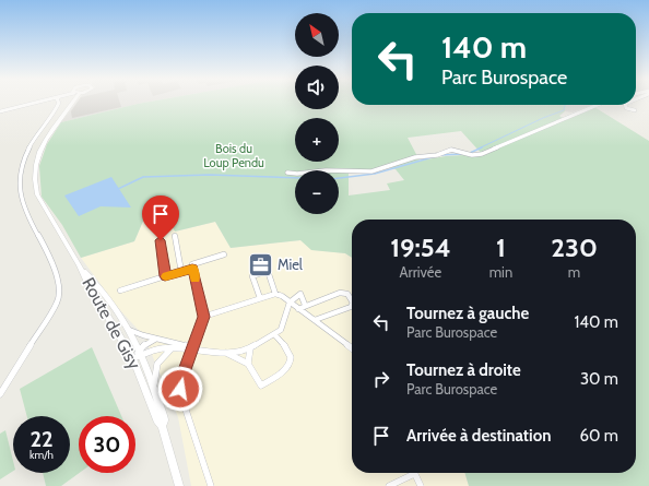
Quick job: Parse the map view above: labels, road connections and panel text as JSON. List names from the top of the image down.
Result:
{
  "streets": {
    "street": ["Route de Gisy"]
  },
  "parks": ["Bois du Loup Pendu"],
  "places": {
    "office": ["Miel"]
  },
  "north": "top left",
  "page": {
    "map_buttons": ["+", "−"],
    "turn": ["140 m", "Parc Burospace"],
    "eta": [
      "19:54",
      "Arrivée",
      "1",
      "min",
      "230",
      "m"
    ],
    "list": [
      {
        "name": "Tournez à gauche",
        "note": "Parc Burospace",
        "value": "140 m"
      },
      {
        "name": "Tournez à droite",
        "note": "Parc Burospace",
        "value": "30 m"
      },
      {
        "name": "Arrivée à destination",
        "value": "60 m"
      }
    ],
    "speed": "22 km/h",
    "limit": "30"
  }
}
